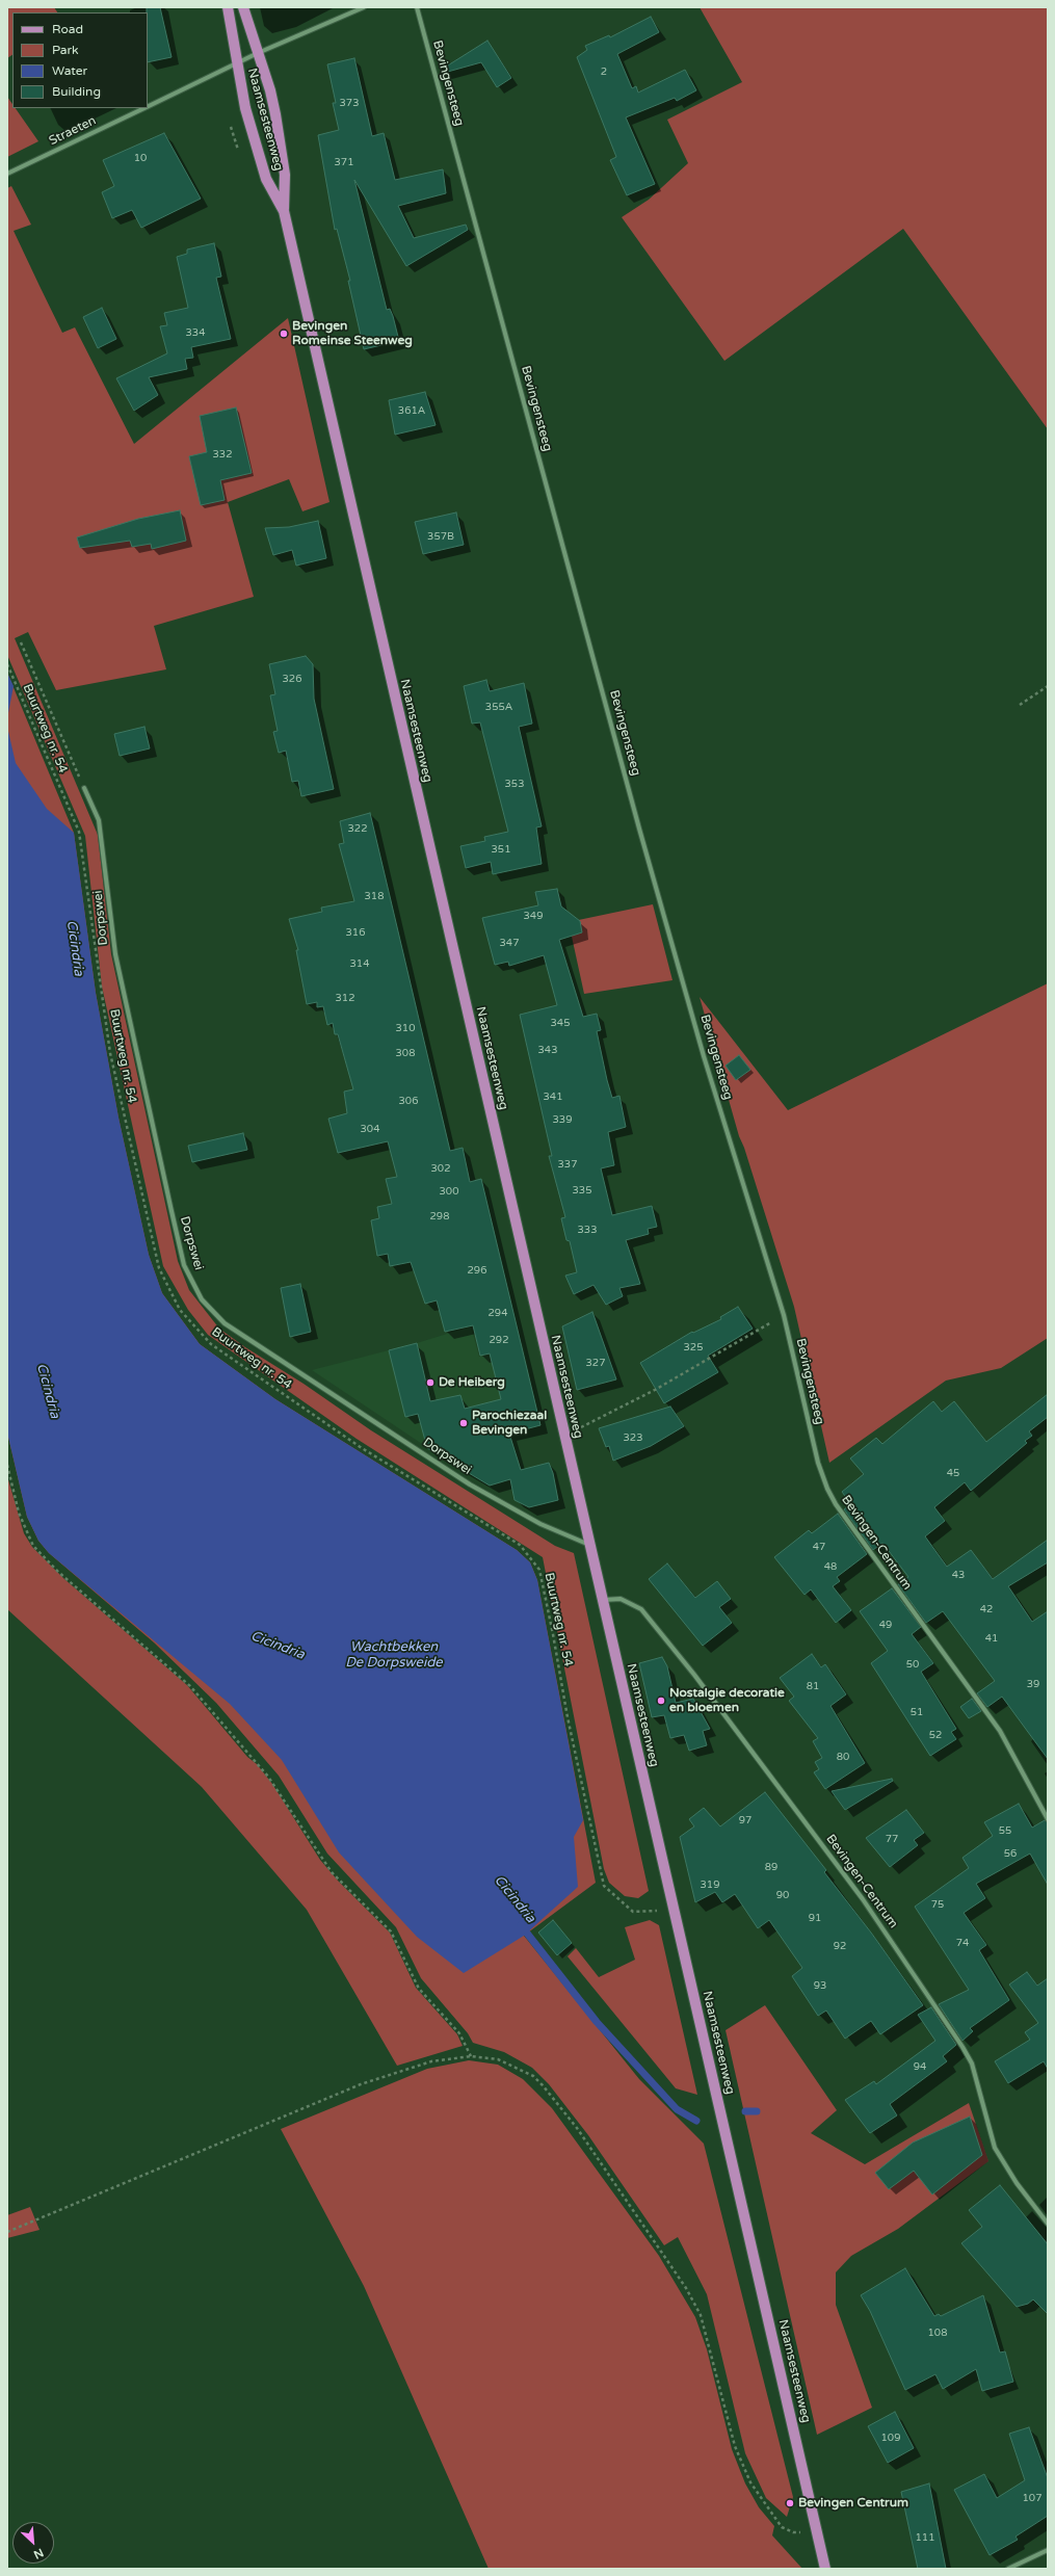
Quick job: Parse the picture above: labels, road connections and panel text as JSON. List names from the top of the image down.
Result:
{
  "streets": {
    "main road": ["Naamsesteenweg"],
    "street": [
      "Bevingensteeg",
      "Straeten",
      "Dorpswei",
      "Bevingen-Centrum"
    ],
    "path": ["Buurtweg nr. 54"]
  },
  "crossings": [
    ["Bevingensteeg", "Bevingen-Centrum"],
    ["Naamsesteenweg", "Straeten"],
    ["Naamsesteenweg", "Buurtweg nr. 54"],
    ["Naamsesteenweg", "Dorpswei"],
    ["Naamsesteenweg", "Bevingen-Centrum"]
  ],
  "water": ["Cicindria", "Wachtbekken De Dorpsweide"],
  "places": [
    "Bevingen Romeinse Steenweg",
    "De Heiberg",
    "Parochiezaal Bevingen",
    "Nostalgie decoratie en bloemen",
    "Bevingen Centrum"
  ],
  "house_numbers": [
    "2",
    "373",
    "10",
    "371",
    "334",
    "361A",
    "332",
    "357B",
    "326",
    "355A",
    "353",
    "322",
    "351",
    "318",
    "349",
    "316",
    "347",
    "314",
    "312",
    "345",
    "310",
    "343",
    "308",
    "341",
    "306",
    "339",
    "304",
    "337",
    "302",
    "335",
    "300",
    "298",
    "333",
    "296",
    "294",
    "292",
    "325",
    "327",
    "323",
    "45",
    "47",
    "48",
    "43",
    "42",
    "49",
    "41",
    "50",
    "39",
    "81",
    "51",
    "52",
    "80",
    "97",
    "55",
    "77",
    "56",
    "89",
    "319",
    "90",
    "75",
    "91",
    "74",
    "92",
    "93",
    "94",
    "108",
    "109",
    "107",
    "111"
  ],
  "legend": [
    "Road",
    "Park",
    "Water",
    "Building"
  ],
  "north": "bottom right"
}
